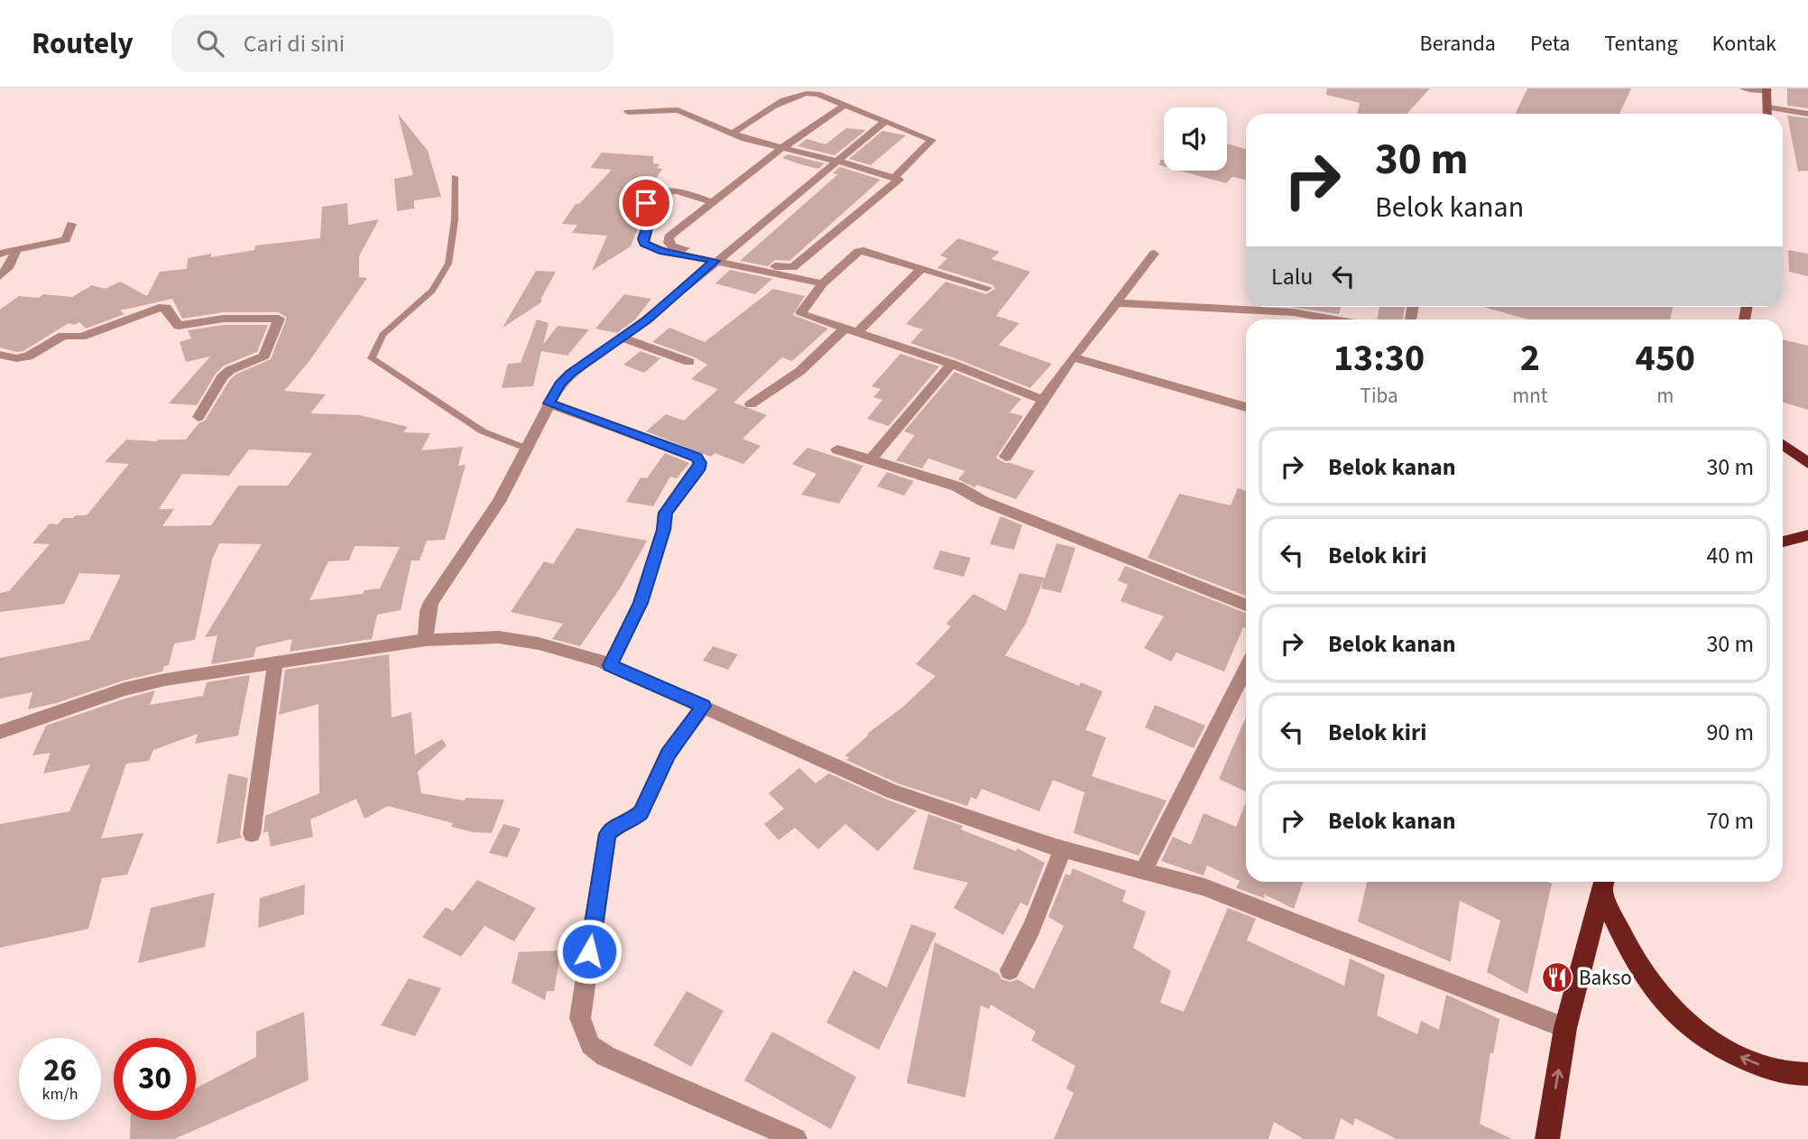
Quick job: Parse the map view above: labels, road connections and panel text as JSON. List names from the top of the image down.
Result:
{
  "places": {
    "restaurant": ["Bakso"]
  },
  "page": {
    "header": "Routely",
    "search": "Cari di sini",
    "nav": [
      "Beranda",
      "Peta",
      "Tentang",
      "Kontak"
    ],
    "turn": ["30 m", "Belok kanan"],
    "then": "Lalu",
    "eta": [
      "13:30",
      "Tiba",
      "2",
      "mnt",
      "450",
      "m"
    ],
    "list": [
      {
        "name": "Belok kanan",
        "value": "30 m"
      },
      {
        "name": "Belok kiri",
        "value": "40 m"
      },
      {
        "name": "Belok kanan",
        "value": "30 m"
      },
      {
        "name": "Belok kiri",
        "value": "90 m"
      },
      {
        "name": "Belok kanan",
        "value": "70 m"
      }
    ],
    "speed": "26 km/h",
    "limit": "30"
  }
}
